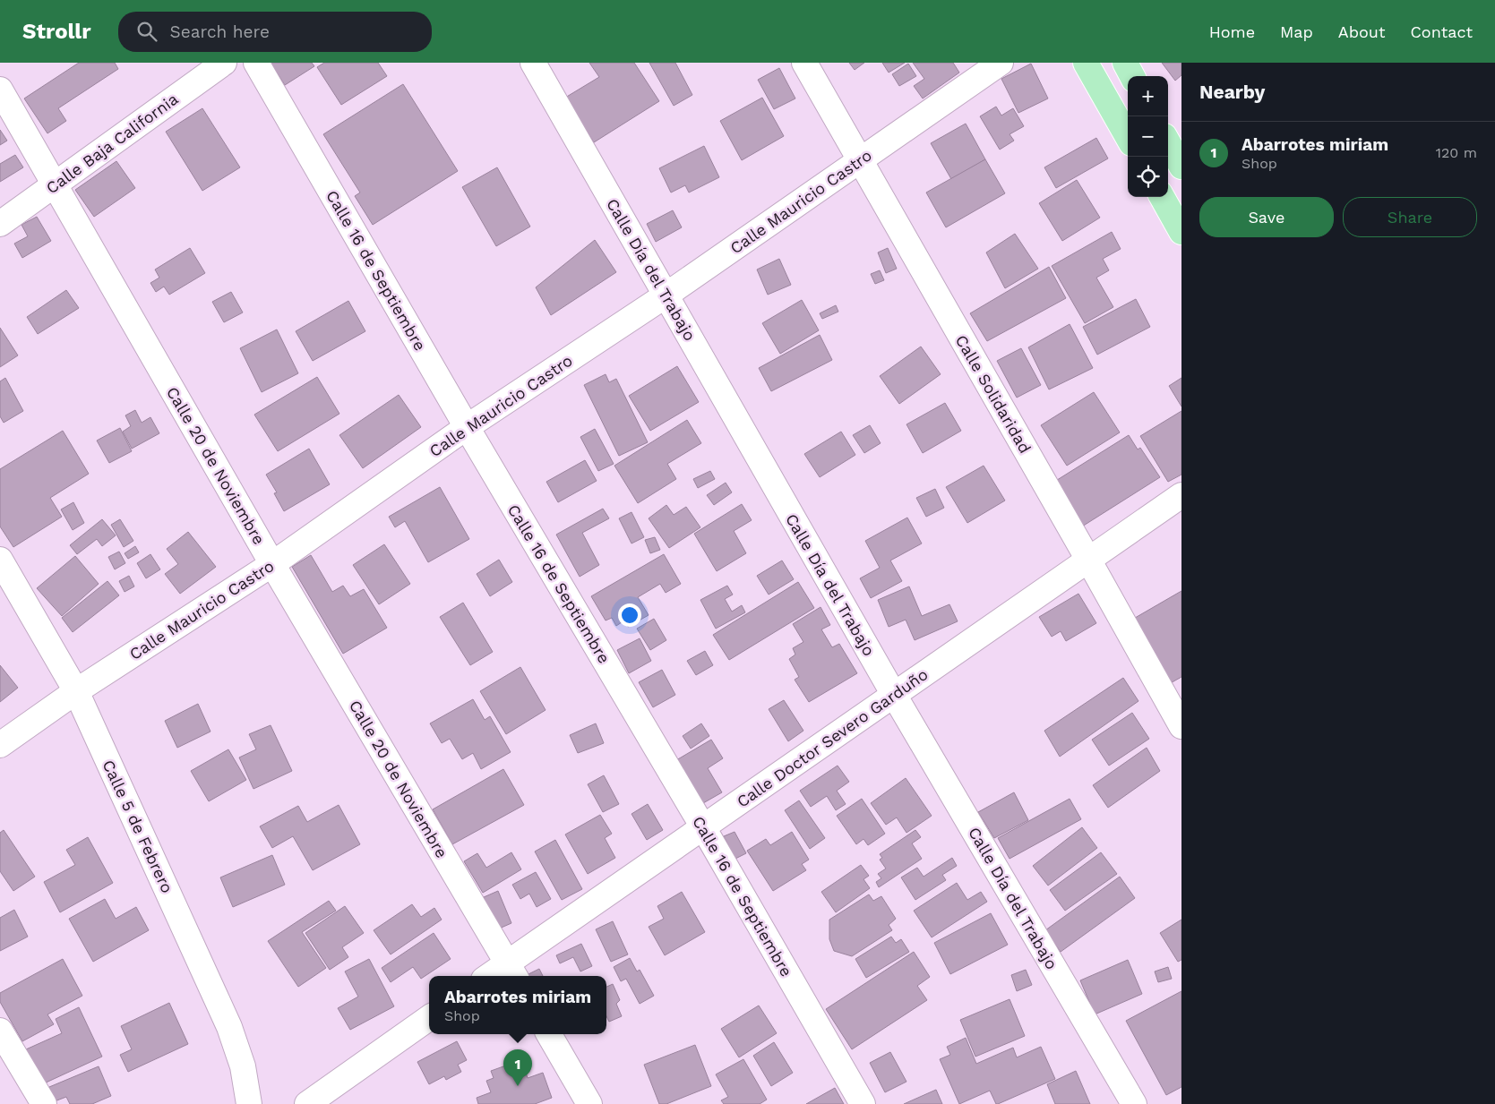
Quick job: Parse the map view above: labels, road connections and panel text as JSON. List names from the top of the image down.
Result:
{
  "streets": {
    "street": [
      "Calle Baja California",
      "Calle Mauricio Castro",
      "Calle Día del Trabajo",
      "Calle 16 de Septiembre",
      "Calle Solidaridad",
      "Calle 20 de Noviembre",
      "Calle Doctor Severo Garduño",
      "Calle 5 de Febrero"
    ]
  },
  "crossings": [
    ["Calle Baja California", "Calle 20 de Noviembre"],
    ["Calle Mauricio Castro", "Calle Día del Trabajo"],
    ["Calle Mauricio Castro", "Calle 16 de Septiembre"],
    ["Calle Mauricio Castro", "Calle Solidaridad"],
    ["Calle Mauricio Castro", "Calle 20 de Noviembre"],
    ["Calle Mauricio Castro", "Calle 5 de Febrero"],
    ["Calle Día del Trabajo", "Calle Doctor Severo Garduño"],
    ["Calle 16 de Septiembre", "Calle Doctor Severo Garduño"],
    ["Calle Solidaridad", "Calle Doctor Severo Garduño"],
    ["Calle 20 de Noviembre", "Calle Doctor Severo Garduño"]
  ],
  "page": {
    "header": "Strollr",
    "search": "Search here",
    "nav": [
      "Home",
      "Map",
      "About",
      "Contact"
    ],
    "heading": "Nearby",
    "map_buttons": ["+", "−"],
    "list": [
      {
        "mark": "1",
        "name": "Abarrotes miriam",
        "note": "Shop",
        "value": "120 m"
      }
    ],
    "buttons": ["Save", "Share"],
    "popup": ["Abarrotes miriam", "Shop"],
    "pins": "1"
  }
}
